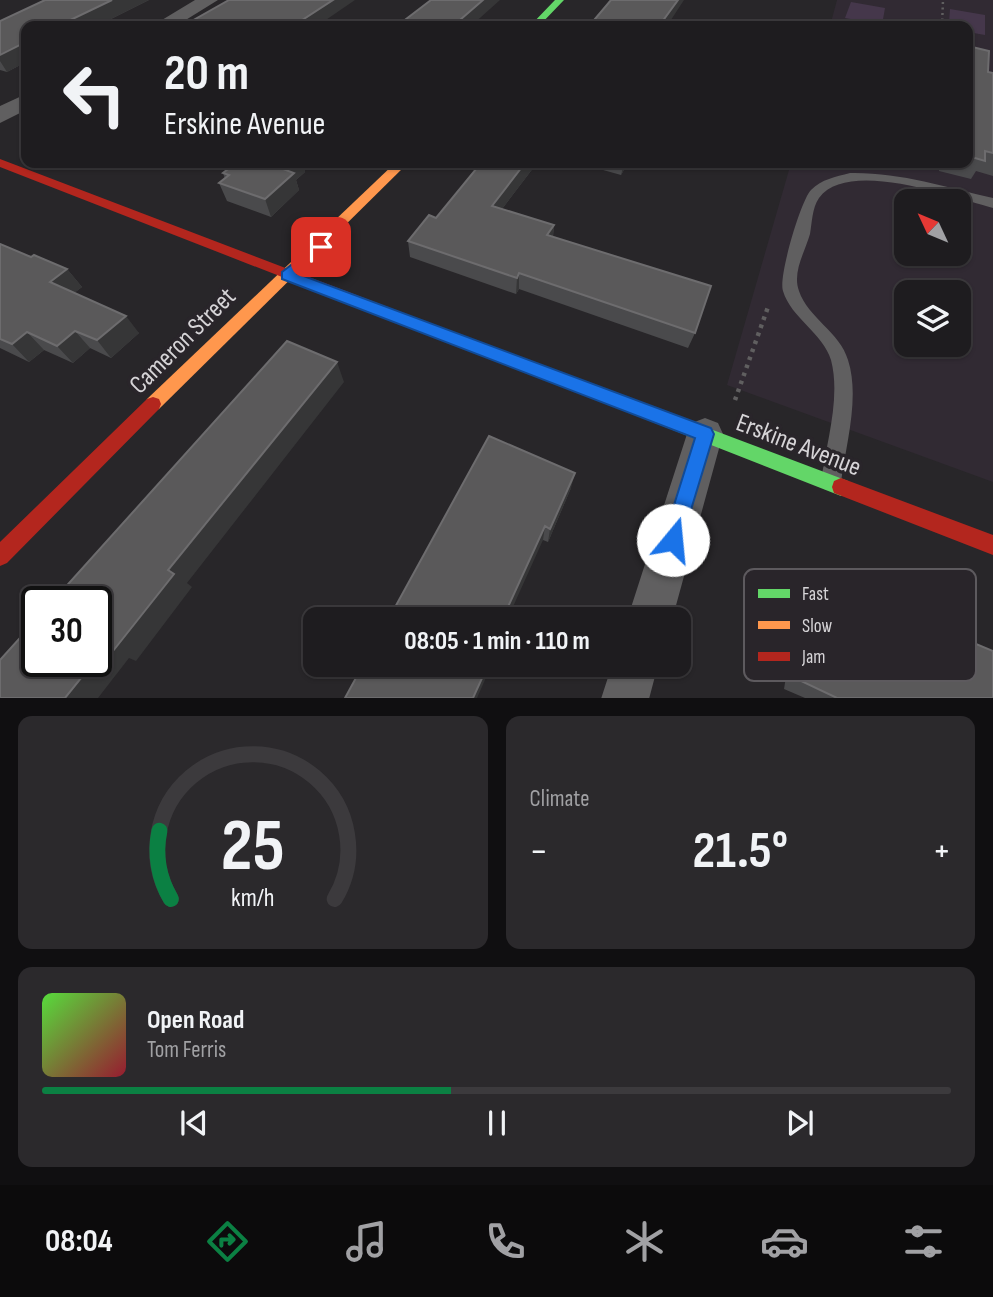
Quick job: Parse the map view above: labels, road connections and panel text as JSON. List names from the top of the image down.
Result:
{
  "streets": {
    "street": ["Cameron Street", "Erskine Avenue"]
  },
  "crossings": [
    ["Cameron Street", "Erskine Avenue"]
  ],
  "legend": ["Fast", "Slow", "Jam"],
  "north": "top left",
  "page": {
    "turn": ["20 m", "Erskine Avenue"],
    "limit": "30",
    "trip": "08:05 · 1 min · 110 m",
    "tile": "Climate",
    "heat": ["−", "21.5°", "+"],
    "song": ["Open Road", "Tom Ferris"],
    "tabs": "08:04",
    "gauge": ["25", "km/h"]
  }
}
